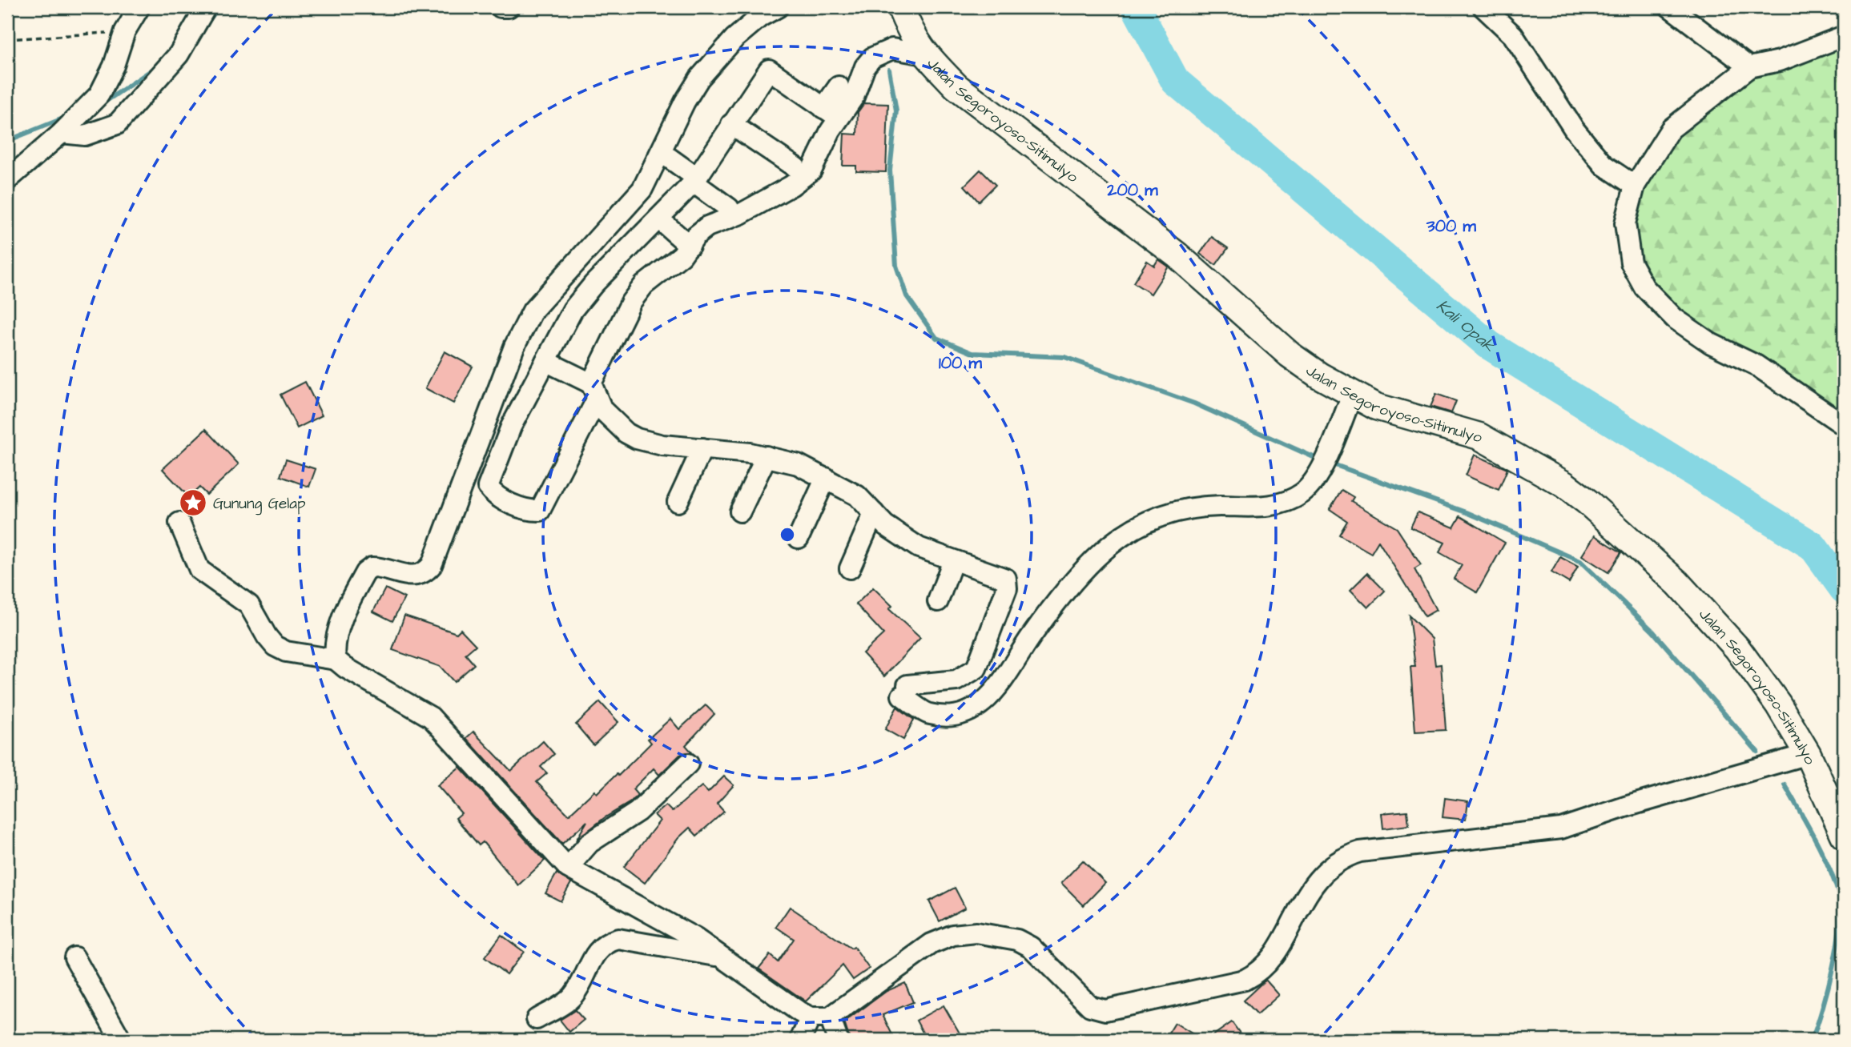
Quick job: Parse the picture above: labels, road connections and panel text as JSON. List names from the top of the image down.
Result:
{
  "streets": {
    "main road": ["Jalan Segoroyoso-Sitimulyo"]
  },
  "water": ["Kali Opak"],
  "places": {
    "place": ["Gunung Gelap"]
  },
  "rings": ["200 m", "300 m", "100 m"]
}
